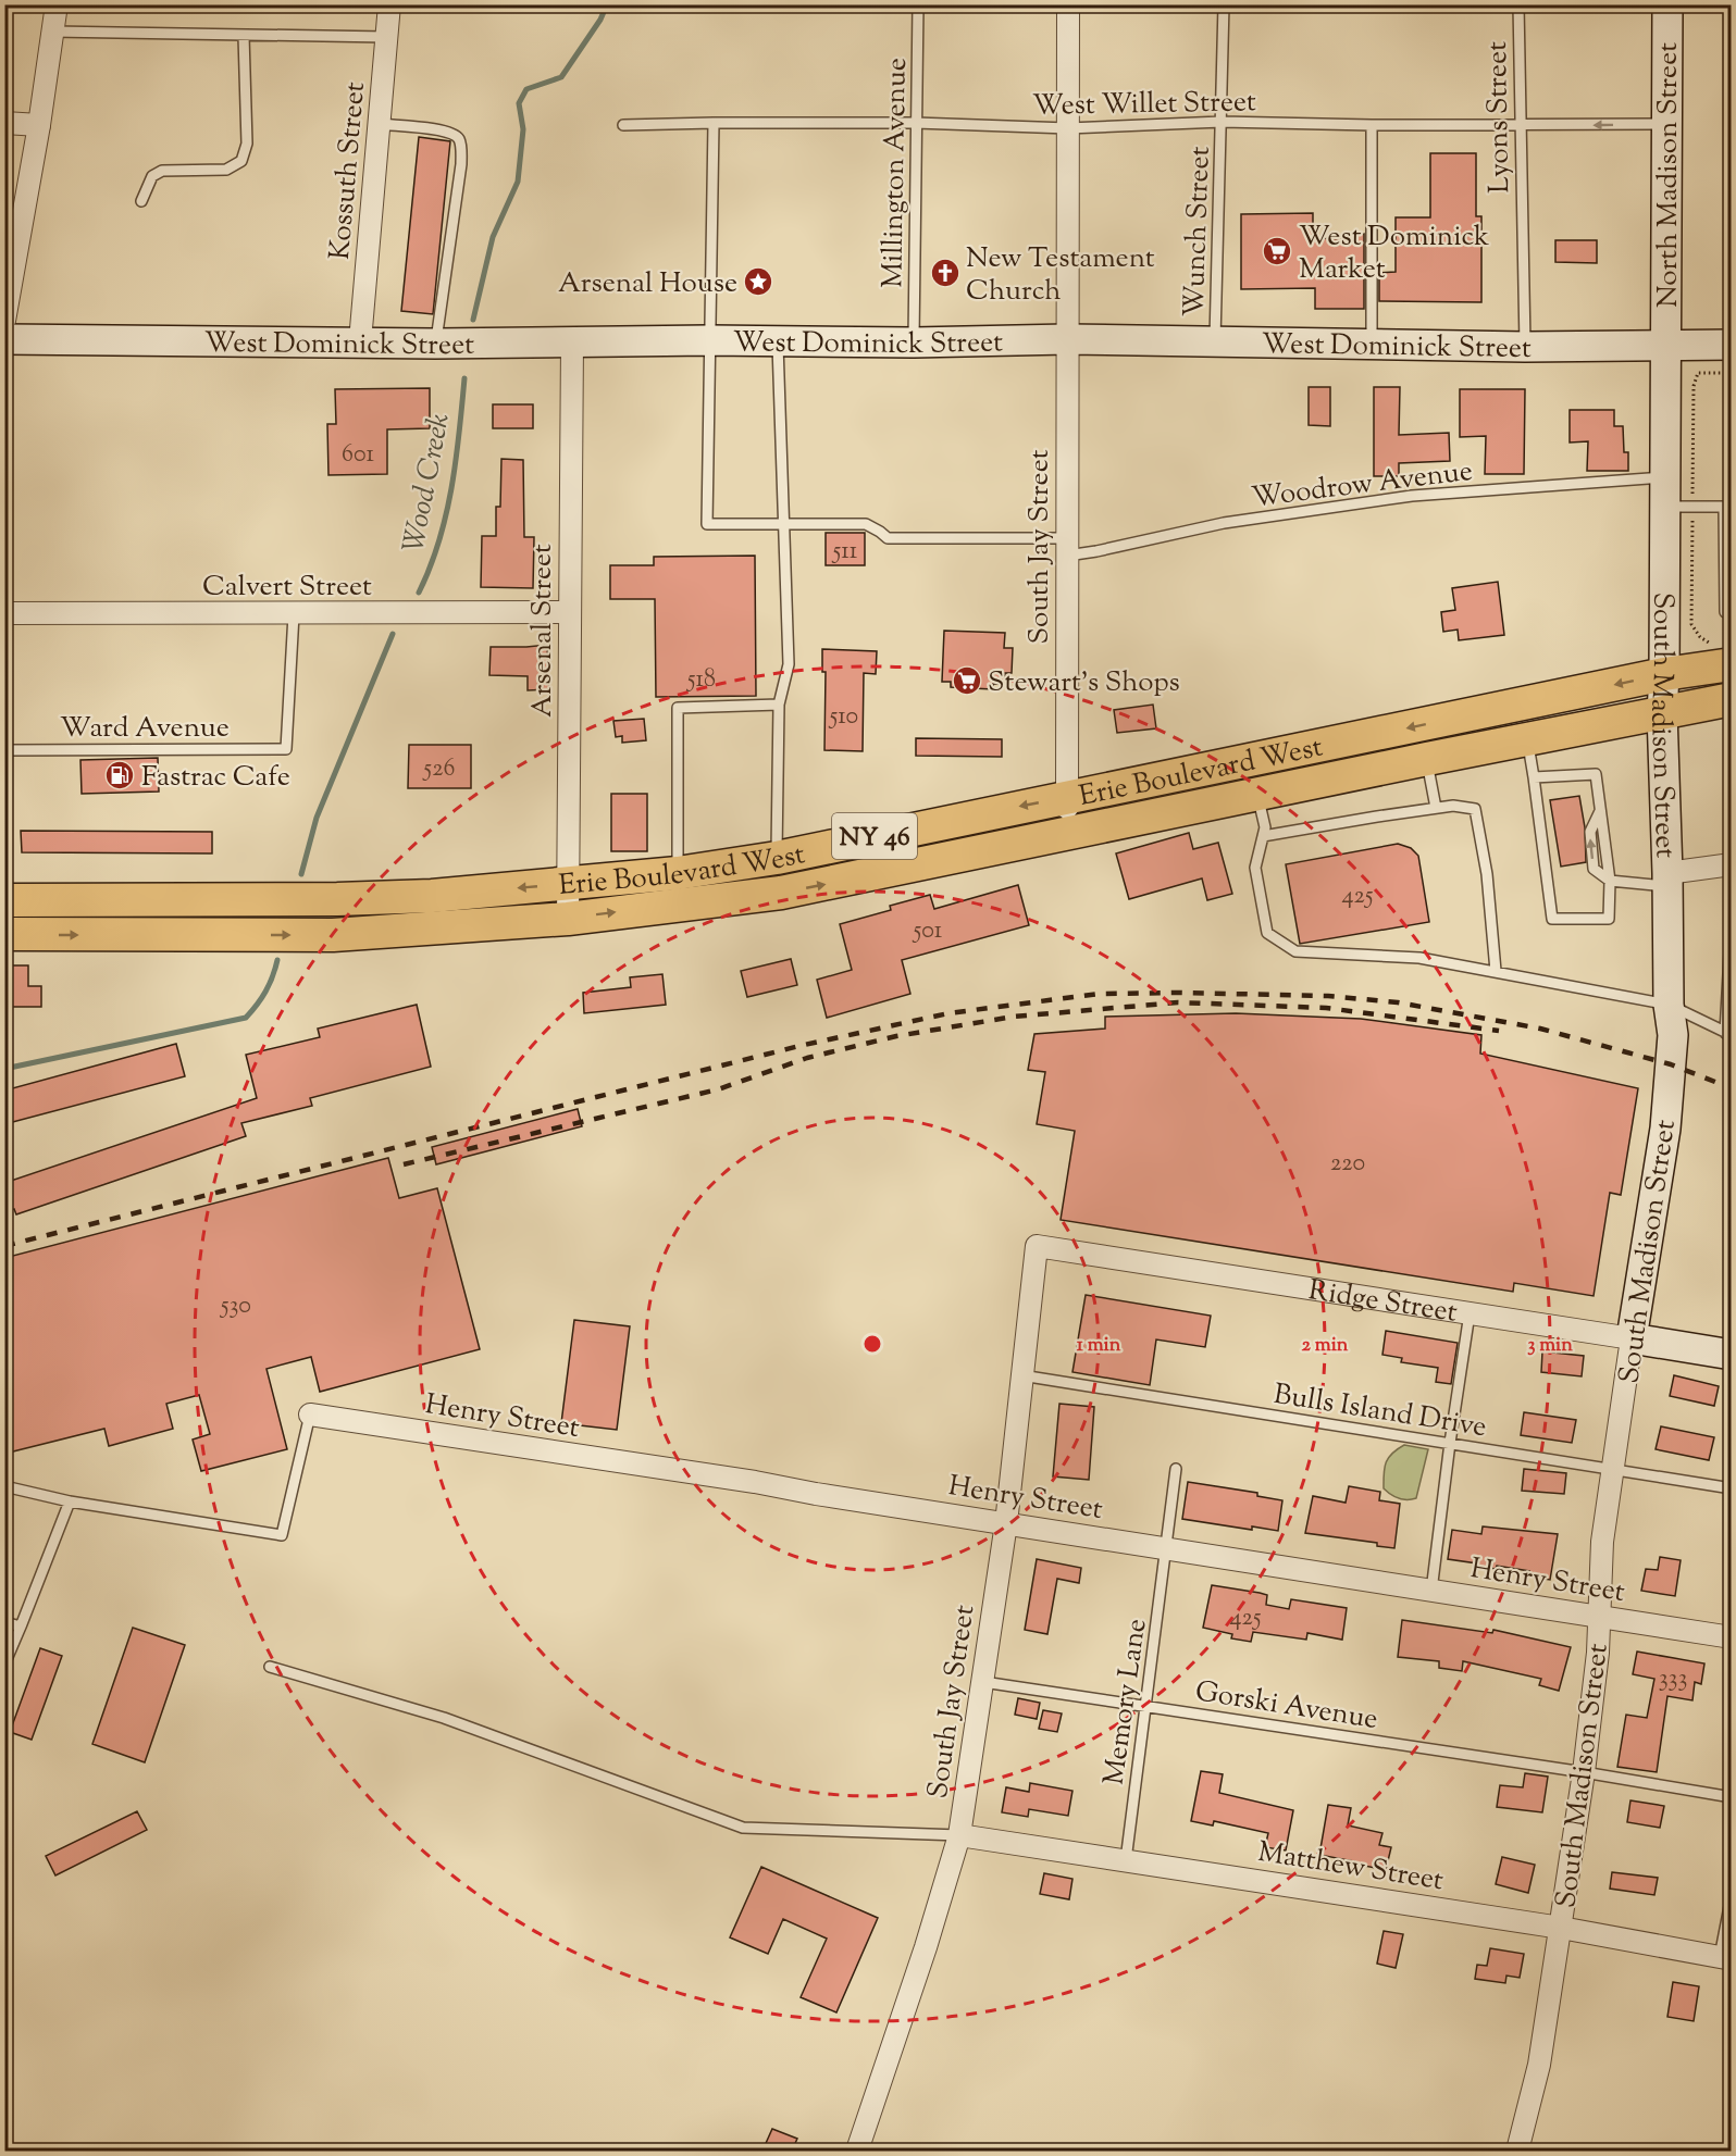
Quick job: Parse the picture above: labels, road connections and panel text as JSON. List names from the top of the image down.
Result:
{
  "streets": {
    "main road": ["Erie Boulevard West", "NY 46"],
    "street": [
      "Kossuth Street",
      "North Madison Street",
      "West Dominick Street",
      "South Jay Street",
      "Calvert Street",
      "Arsenal Street",
      "South Madison Street",
      "Ridge Street",
      "Henry Street",
      "Matthew Street"
    ],
    "lane": [
      "West Willet Street",
      "Lyons Street",
      "Millington Avenue",
      "Wunch Street",
      "Woodrow Avenue",
      "Ward Avenue",
      "Bulls Island Drive",
      "Memory Lane",
      "Gorski Avenue"
    ]
  },
  "crossings": [
    ["West Willet Street", "Lyons Street"],
    ["West Willet Street", "Millington Avenue"],
    ["West Willet Street", "North Madison Street"],
    ["West Willet Street", "Wunch Street"],
    ["West Willet Street", "South Jay Street"],
    ["Lyons Street", "West Dominick Street"],
    ["Kossuth Street", "West Dominick Street"],
    ["Millington Avenue", "West Dominick Street"],
    ["North Madison Street", "West Dominick Street"],
    ["North Madison Street", "South Madison Street"],
    ["Wunch Street", "West Dominick Street"],
    ["West Dominick Street", "South Jay Street"],
    ["West Dominick Street", "Arsenal Street"],
    ["West Dominick Street", "South Madison Street"],
    ["Woodrow Avenue", "South Jay Street"],
    ["Woodrow Avenue", "South Madison Street"],
    ["South Jay Street", "Erie Boulevard West"],
    ["South Jay Street", "Ridge Street"],
    ["South Jay Street", "Bulls Island Drive"],
    ["South Jay Street", "Henry Street"],
    ["South Jay Street", "Gorski Avenue"],
    ["South Jay Street", "Matthew Street"],
    ["Calvert Street", "Arsenal Street"],
    ["Calvert Street", "Ward Avenue"],
    ["Arsenal Street", "Erie Boulevard West"],
    ["South Madison Street", "Erie Boulevard West"],
    ["South Madison Street", "Ridge Street"],
    ["South Madison Street", "Bulls Island Drive"],
    ["South Madison Street", "Henry Street"],
    ["South Madison Street", "Gorski Avenue"],
    ["South Madison Street", "Matthew Street"],
    ["Henry Street", "Memory Lane"],
    ["Memory Lane", "Gorski Avenue"],
    ["Memory Lane", "Matthew Street"]
  ],
  "water": ["Wood Creek"],
  "places": {
    "supermarket": ["West Dominick Market", "Stewart's Shops"],
    "church": ["New Testament Church"],
    "place": ["Arsenal House"],
    "fuel station": ["Fastrac Cafe"]
  },
  "house_numbers": [
    "601",
    "511",
    "518",
    "510",
    "526",
    "425",
    "501",
    "220",
    "530",
    "425",
    "333"
  ],
  "rings": ["1 min", "2 min", "3 min"]
}
